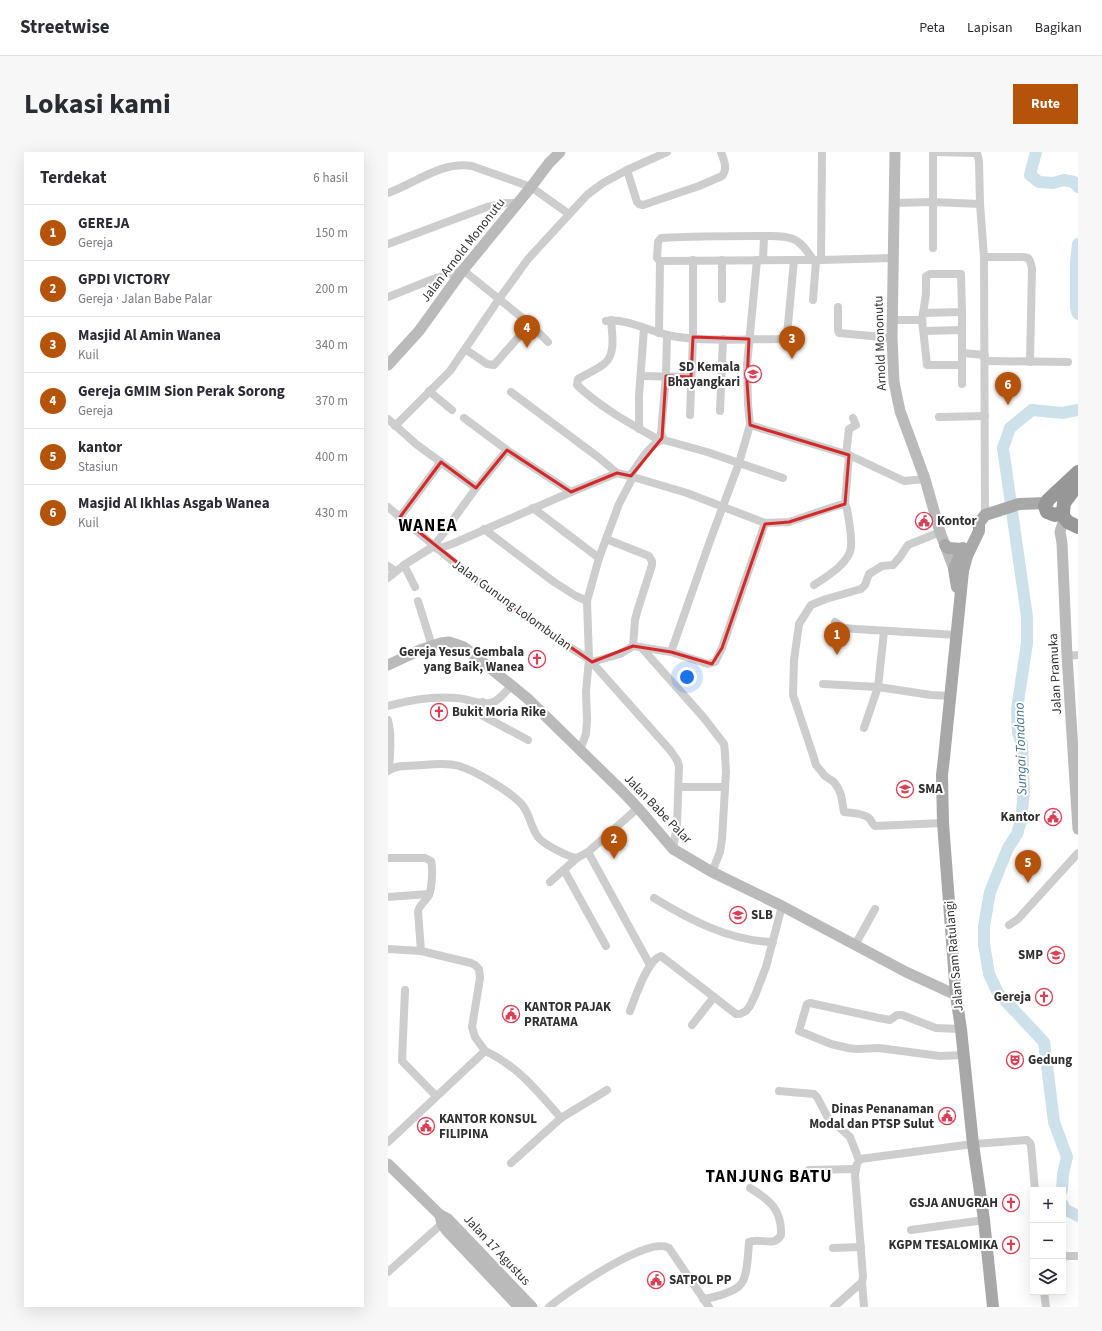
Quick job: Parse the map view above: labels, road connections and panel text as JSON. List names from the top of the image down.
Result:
{
  "streets": {
    "main road": ["Jalan Sam Ratulangi"],
    "street": [
      "Jalan Arnold Mononutu",
      "Arnold Mononutu",
      "Jalan Gunung Lolombulan",
      "Jalan Pramuka",
      "Jalan Babe Palar",
      "Jalan 17 Agustus"
    ]
  },
  "crossings": [
    ["Arnold Mononutu", "Jalan Sam Ratulangi"],
    ["Jalan Gunung Lolombulan", "Jalan Babe Palar"],
    ["Jalan Babe Palar", "Jalan Sam Ratulangi"]
  ],
  "districts": ["WANEA", "TANJUNG BATU"],
  "water": ["Sungai Tondano"],
  "places": {
    "school or university": [
      "SD Kemala Bhayangkari",
      "SMA",
      "SLB",
      "SMP"
    ],
    "public building": [
      "Kontor",
      "Kantor",
      "KANTOR PAJAK PRATAMA",
      "Dinas Penanaman Modal dan PTSP Sulut",
      "KANTOR KONSUL FILIPINA",
      "SATPOL PP"
    ],
    "church": [
      "Gereja Yesus Gembala yang Baik, Wanea",
      "Bukit Moria Rike",
      "Gereja",
      "GSJA ANUGRAH",
      "KGPM TESALOMIKA"
    ],
    "theatre": ["Gedung"]
  },
  "page": {
    "header": "Streetwise",
    "nav": ["Peta", "Lapisan", "Bagikan"],
    "title": "Lokasi kami",
    "buttons": "Rute",
    "heading": ["Terdekat", "6 hasil"],
    "list": [
      {
        "mark": "1",
        "name": "GEREJA",
        "note": "Gereja",
        "value": "150 m"
      },
      {
        "mark": "2",
        "name": "GPDI VICTORY",
        "note": "Gereja · Jalan Babe Palar",
        "value": "200 m"
      },
      {
        "mark": "3",
        "name": "Masjid Al Amin Wanea",
        "note": "Kuil",
        "value": "340 m"
      },
      {
        "mark": "4",
        "name": "Gereja GMIM Sion Perak Sorong",
        "note": "Gereja",
        "value": "370 m"
      },
      {
        "mark": "5",
        "name": "kantor",
        "note": "Stasiun",
        "value": "400 m"
      },
      {
        "mark": "6",
        "name": "Masjid Al Ikhlas Asgab Wanea",
        "note": "Kuil",
        "value": "430 m"
      }
    ],
    "pins": [
      "4",
      "3",
      "6",
      "1",
      "2",
      "5"
    ],
    "map_buttons": ["+", "−"]
  }
}
